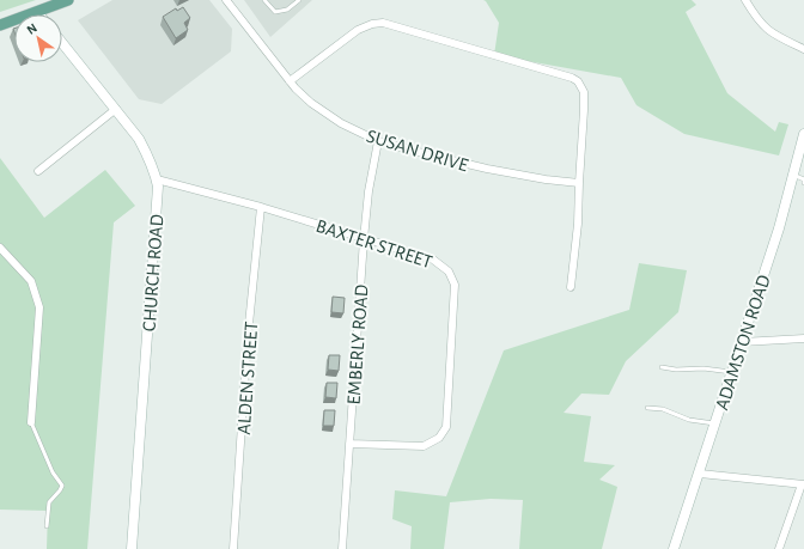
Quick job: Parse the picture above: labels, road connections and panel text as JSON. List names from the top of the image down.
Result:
{
  "streets": {
    "street": [
      "SUSAN DRIVE",
      "BAXTER STREET",
      "CHURCH ROAD",
      "ADAMSTON ROAD",
      "EMBERLY ROAD",
      "ALDEN STREET"
    ]
  },
  "crossings": [
    ["SUSAN DRIVE", "EMBERLY ROAD"],
    ["BAXTER STREET", "CHURCH ROAD"],
    ["BAXTER STREET", "EMBERLY ROAD"],
    ["BAXTER STREET", "ALDEN STREET"]
  ],
  "north": "top left"
}
